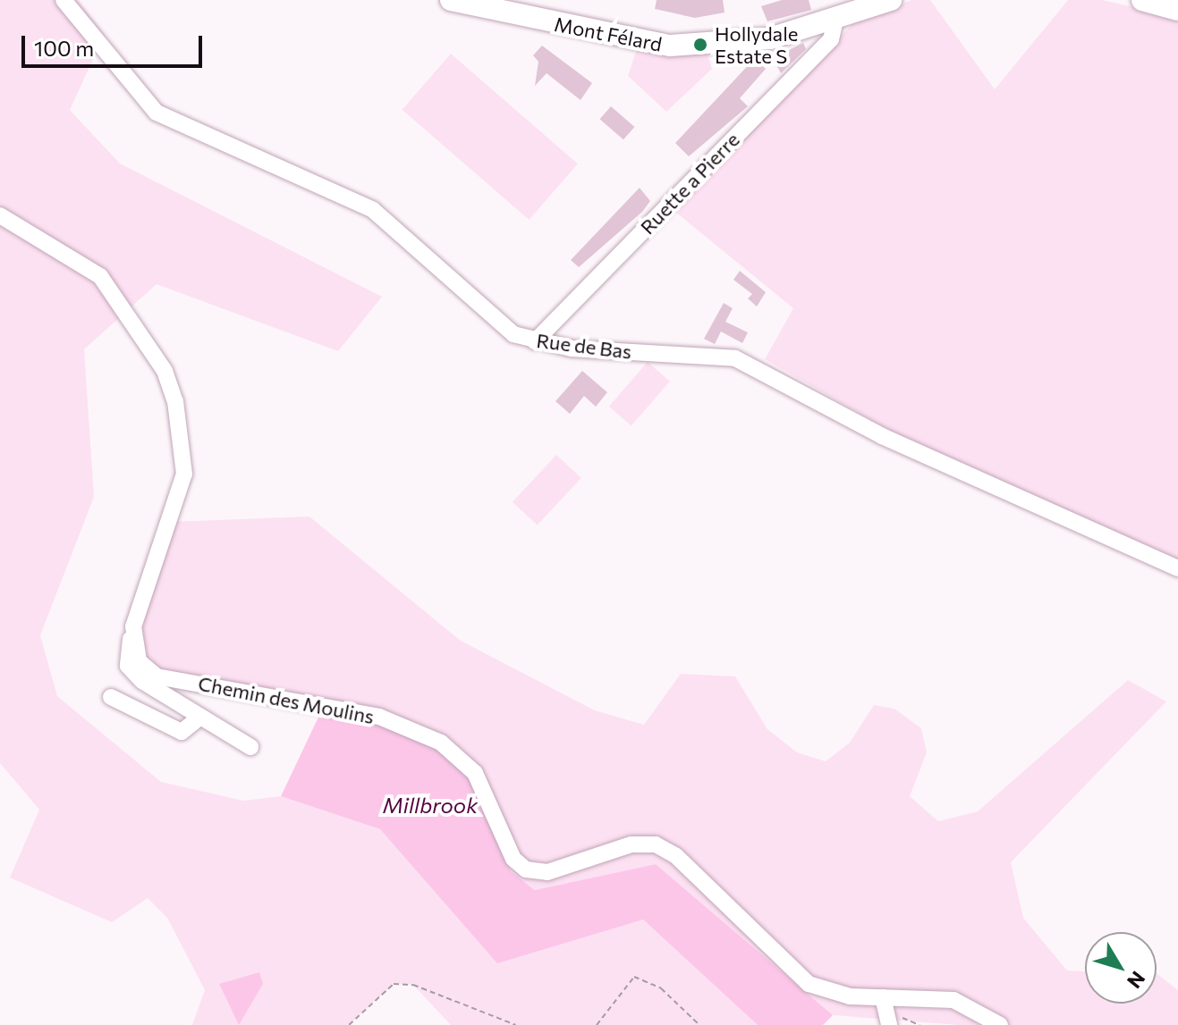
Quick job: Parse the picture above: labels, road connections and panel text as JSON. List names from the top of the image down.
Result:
{
  "streets": {
    "main road": ["Mont Félard"],
    "street": ["Ruette a Pierre", "Rue de Bas", "Chemin des Moulins"]
  },
  "crossings": [
    ["Mont Félard", "Ruette a Pierre"],
    ["Ruette a Pierre", "Rue de Bas"]
  ],
  "water": ["Millbrook"],
  "places": ["Hollydale Estate S"],
  "scale_bar": "100 m",
  "north": "bottom right"
}
